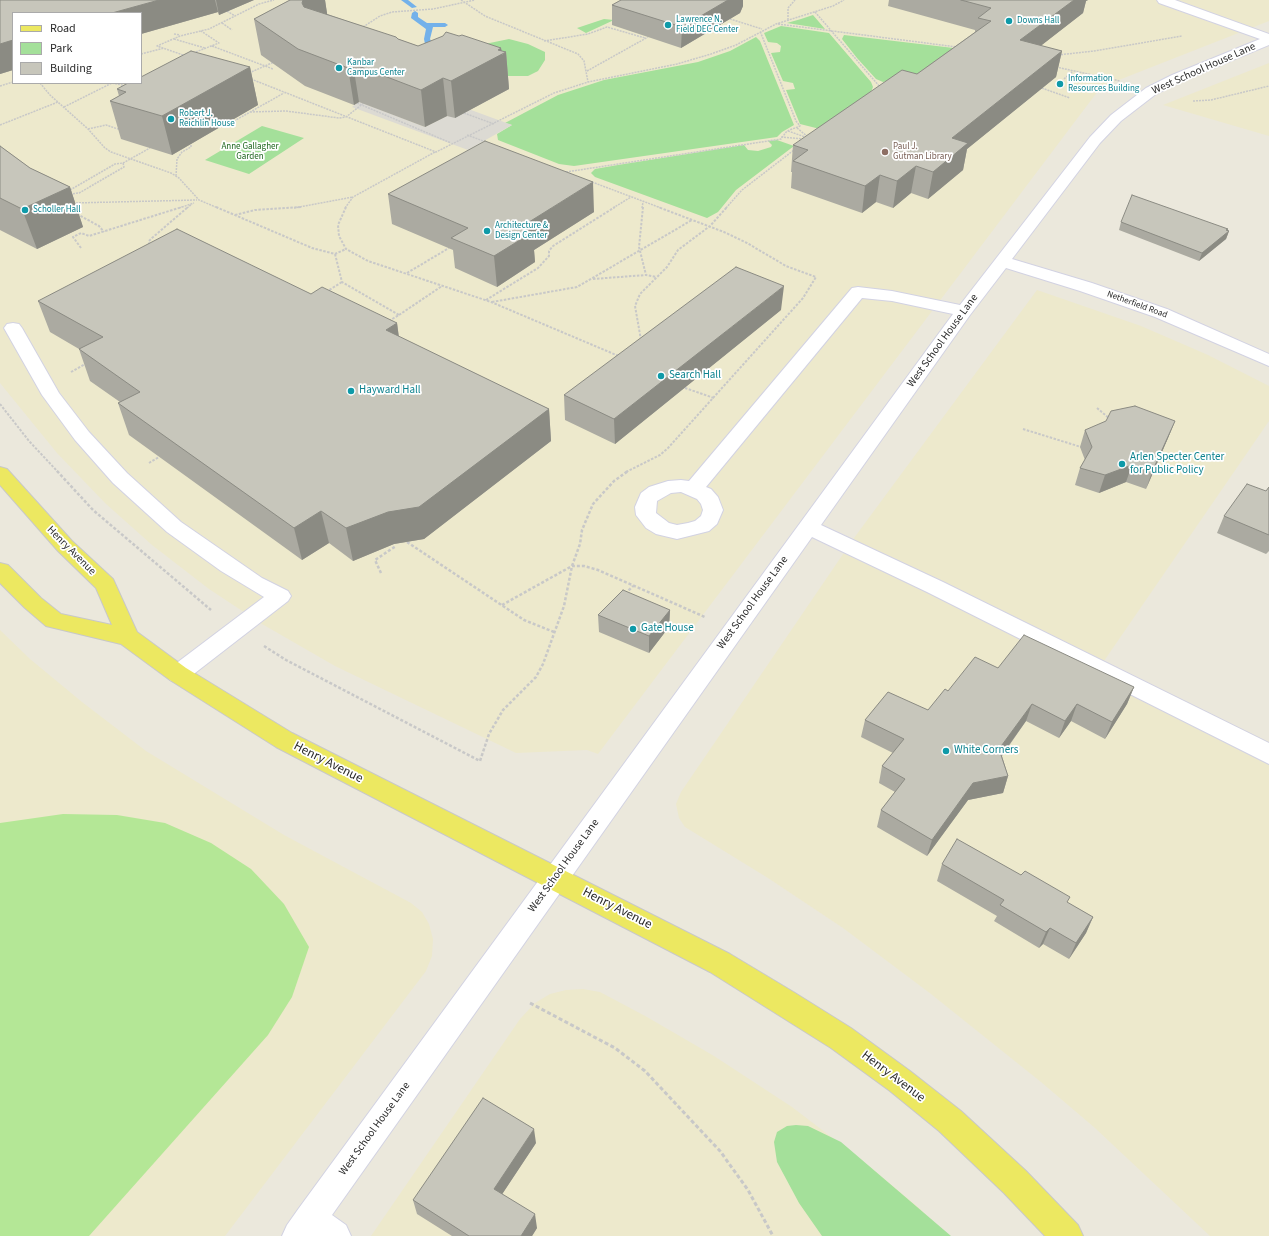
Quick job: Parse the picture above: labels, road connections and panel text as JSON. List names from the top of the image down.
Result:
{
  "streets": {
    "main road": ["Henry Avenue"],
    "street": ["West School House Lane", "Netherfield Road"]
  },
  "crossings": [
    ["West School House Lane", "Netherfield Road"],
    ["West School House Lane", "Henry Avenue"]
  ],
  "parks": ["Anne Gallagher Garden"],
  "places": [
    "Downs Hall",
    "Lawrence N. Field DEC Center",
    "Kanbar Campus Center",
    "Information Resources Building",
    "Robert J. Reichlin House",
    "Paul J. Gutman Library",
    "Scholler Hall",
    "Architecture & Design Center",
    "Search Hall",
    "Hayward Hall",
    "Arlen Specter Center for Public Policy",
    "Gate House",
    "White Corners"
  ],
  "legend": ["Road", "Park", "Building"]
}
